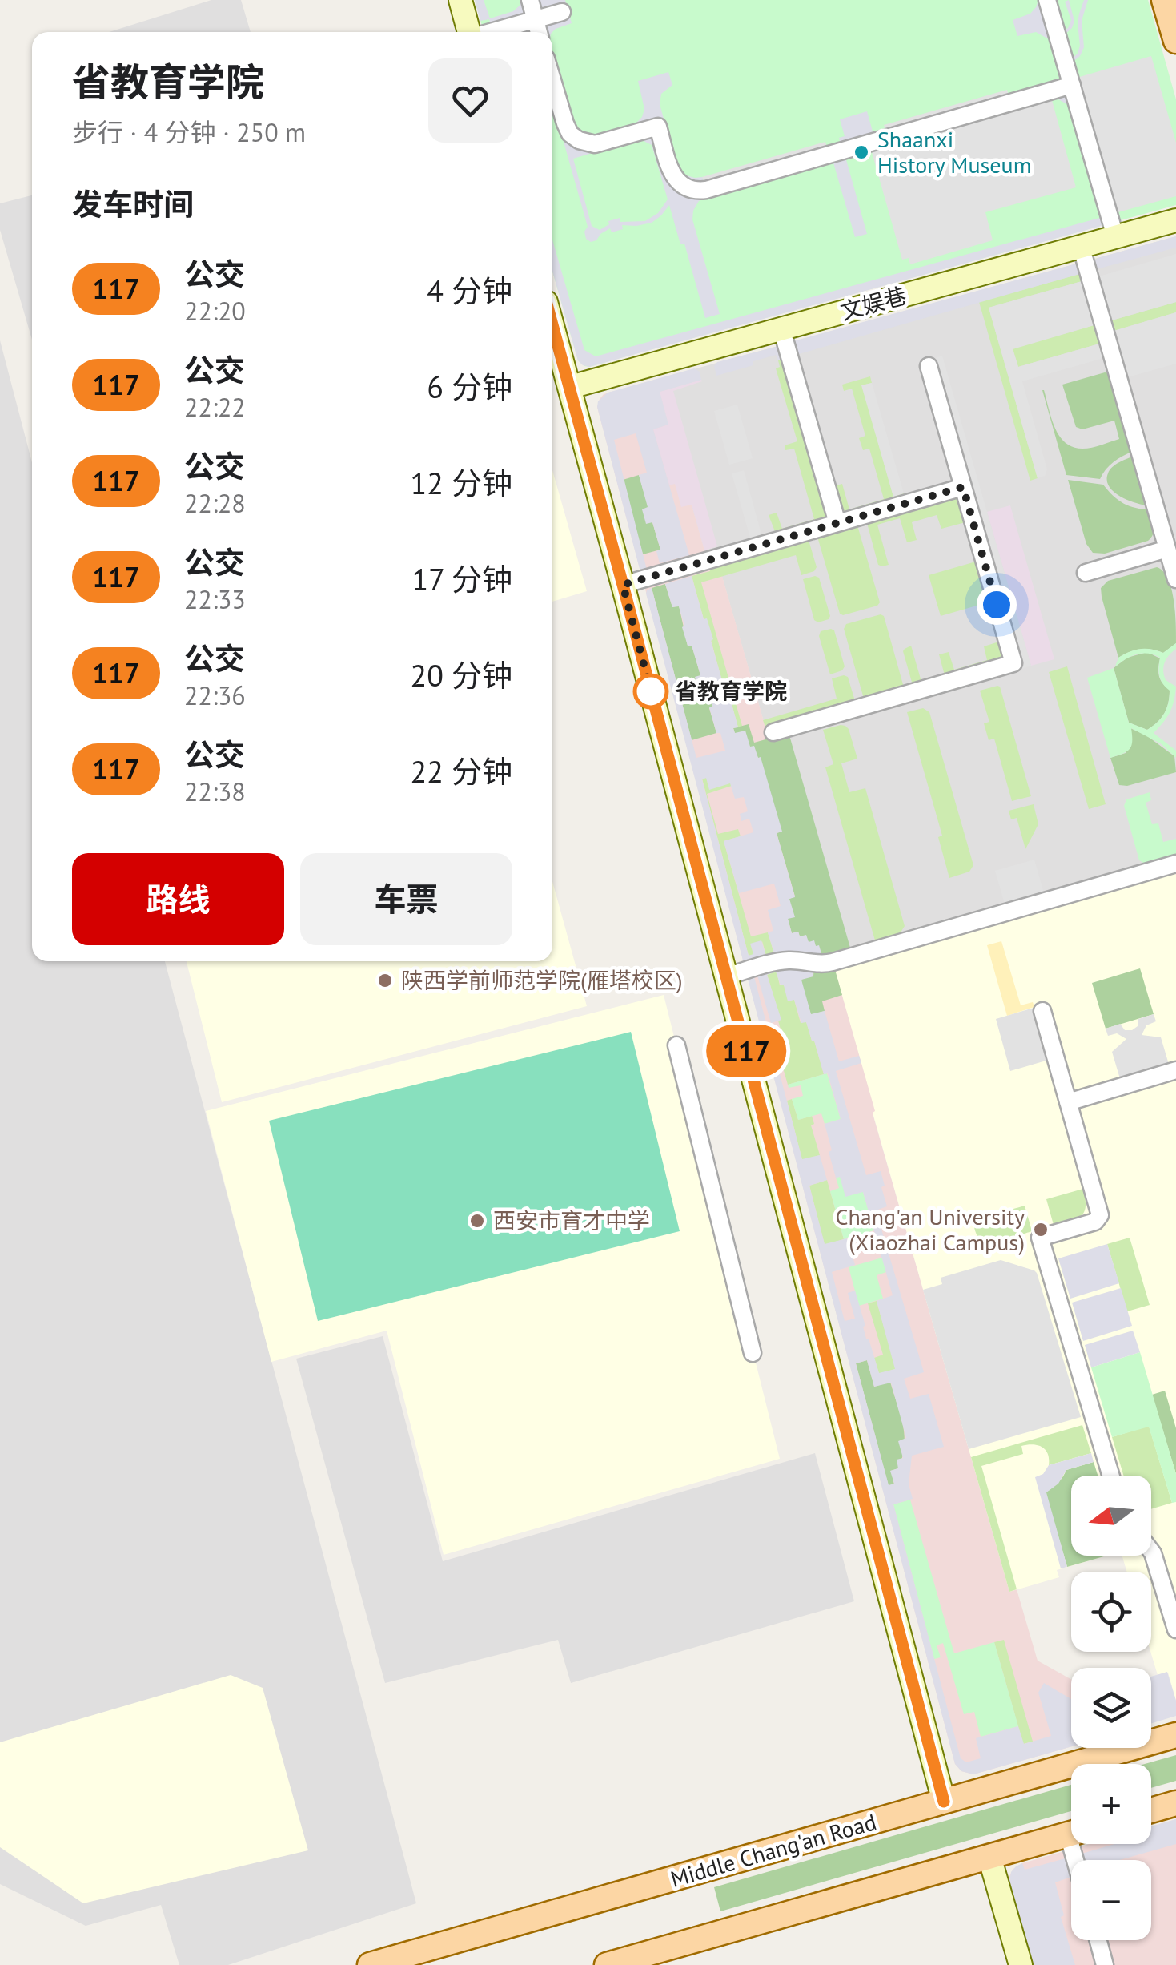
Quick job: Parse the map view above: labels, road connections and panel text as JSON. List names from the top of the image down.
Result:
{
  "streets": {
    "main road": ["Middle Chang'an Road"],
    "street": ["文娱巷"]
  },
  "places": [
    "Shaanxi History Museum",
    "省教育学院",
    "陕西学前师范学院(雁塔校区)",
    "西安市育才中学",
    "Chang'an University (Xiaozhai Campus)"
  ],
  "lines": ["bus line 117"],
  "north": "left",
  "page": {
    "on_map": "117",
    "heading": [
      ["省教育学院", "步行 · 4 分钟 · 250 m"],
      "发车时间"
    ],
    "list": [
      {
        "mark": "117",
        "name": "公交",
        "note": "22:20",
        "value": "4 分钟"
      },
      {
        "mark": "117",
        "name": "公交",
        "note": "22:22",
        "value": "6 分钟"
      },
      {
        "mark": "117",
        "name": "公交",
        "note": "22:28",
        "value": "12 分钟"
      },
      {
        "mark": "117",
        "name": "公交",
        "note": "22:33",
        "value": "17 分钟"
      },
      {
        "mark": "117",
        "name": "公交",
        "note": "22:36",
        "value": "20 分钟"
      },
      {
        "mark": "117",
        "name": "公交",
        "note": "22:38",
        "value": "22 分钟"
      }
    ],
    "buttons": ["路线", "车票"],
    "map_buttons": ["+", "−"]
  }
}
